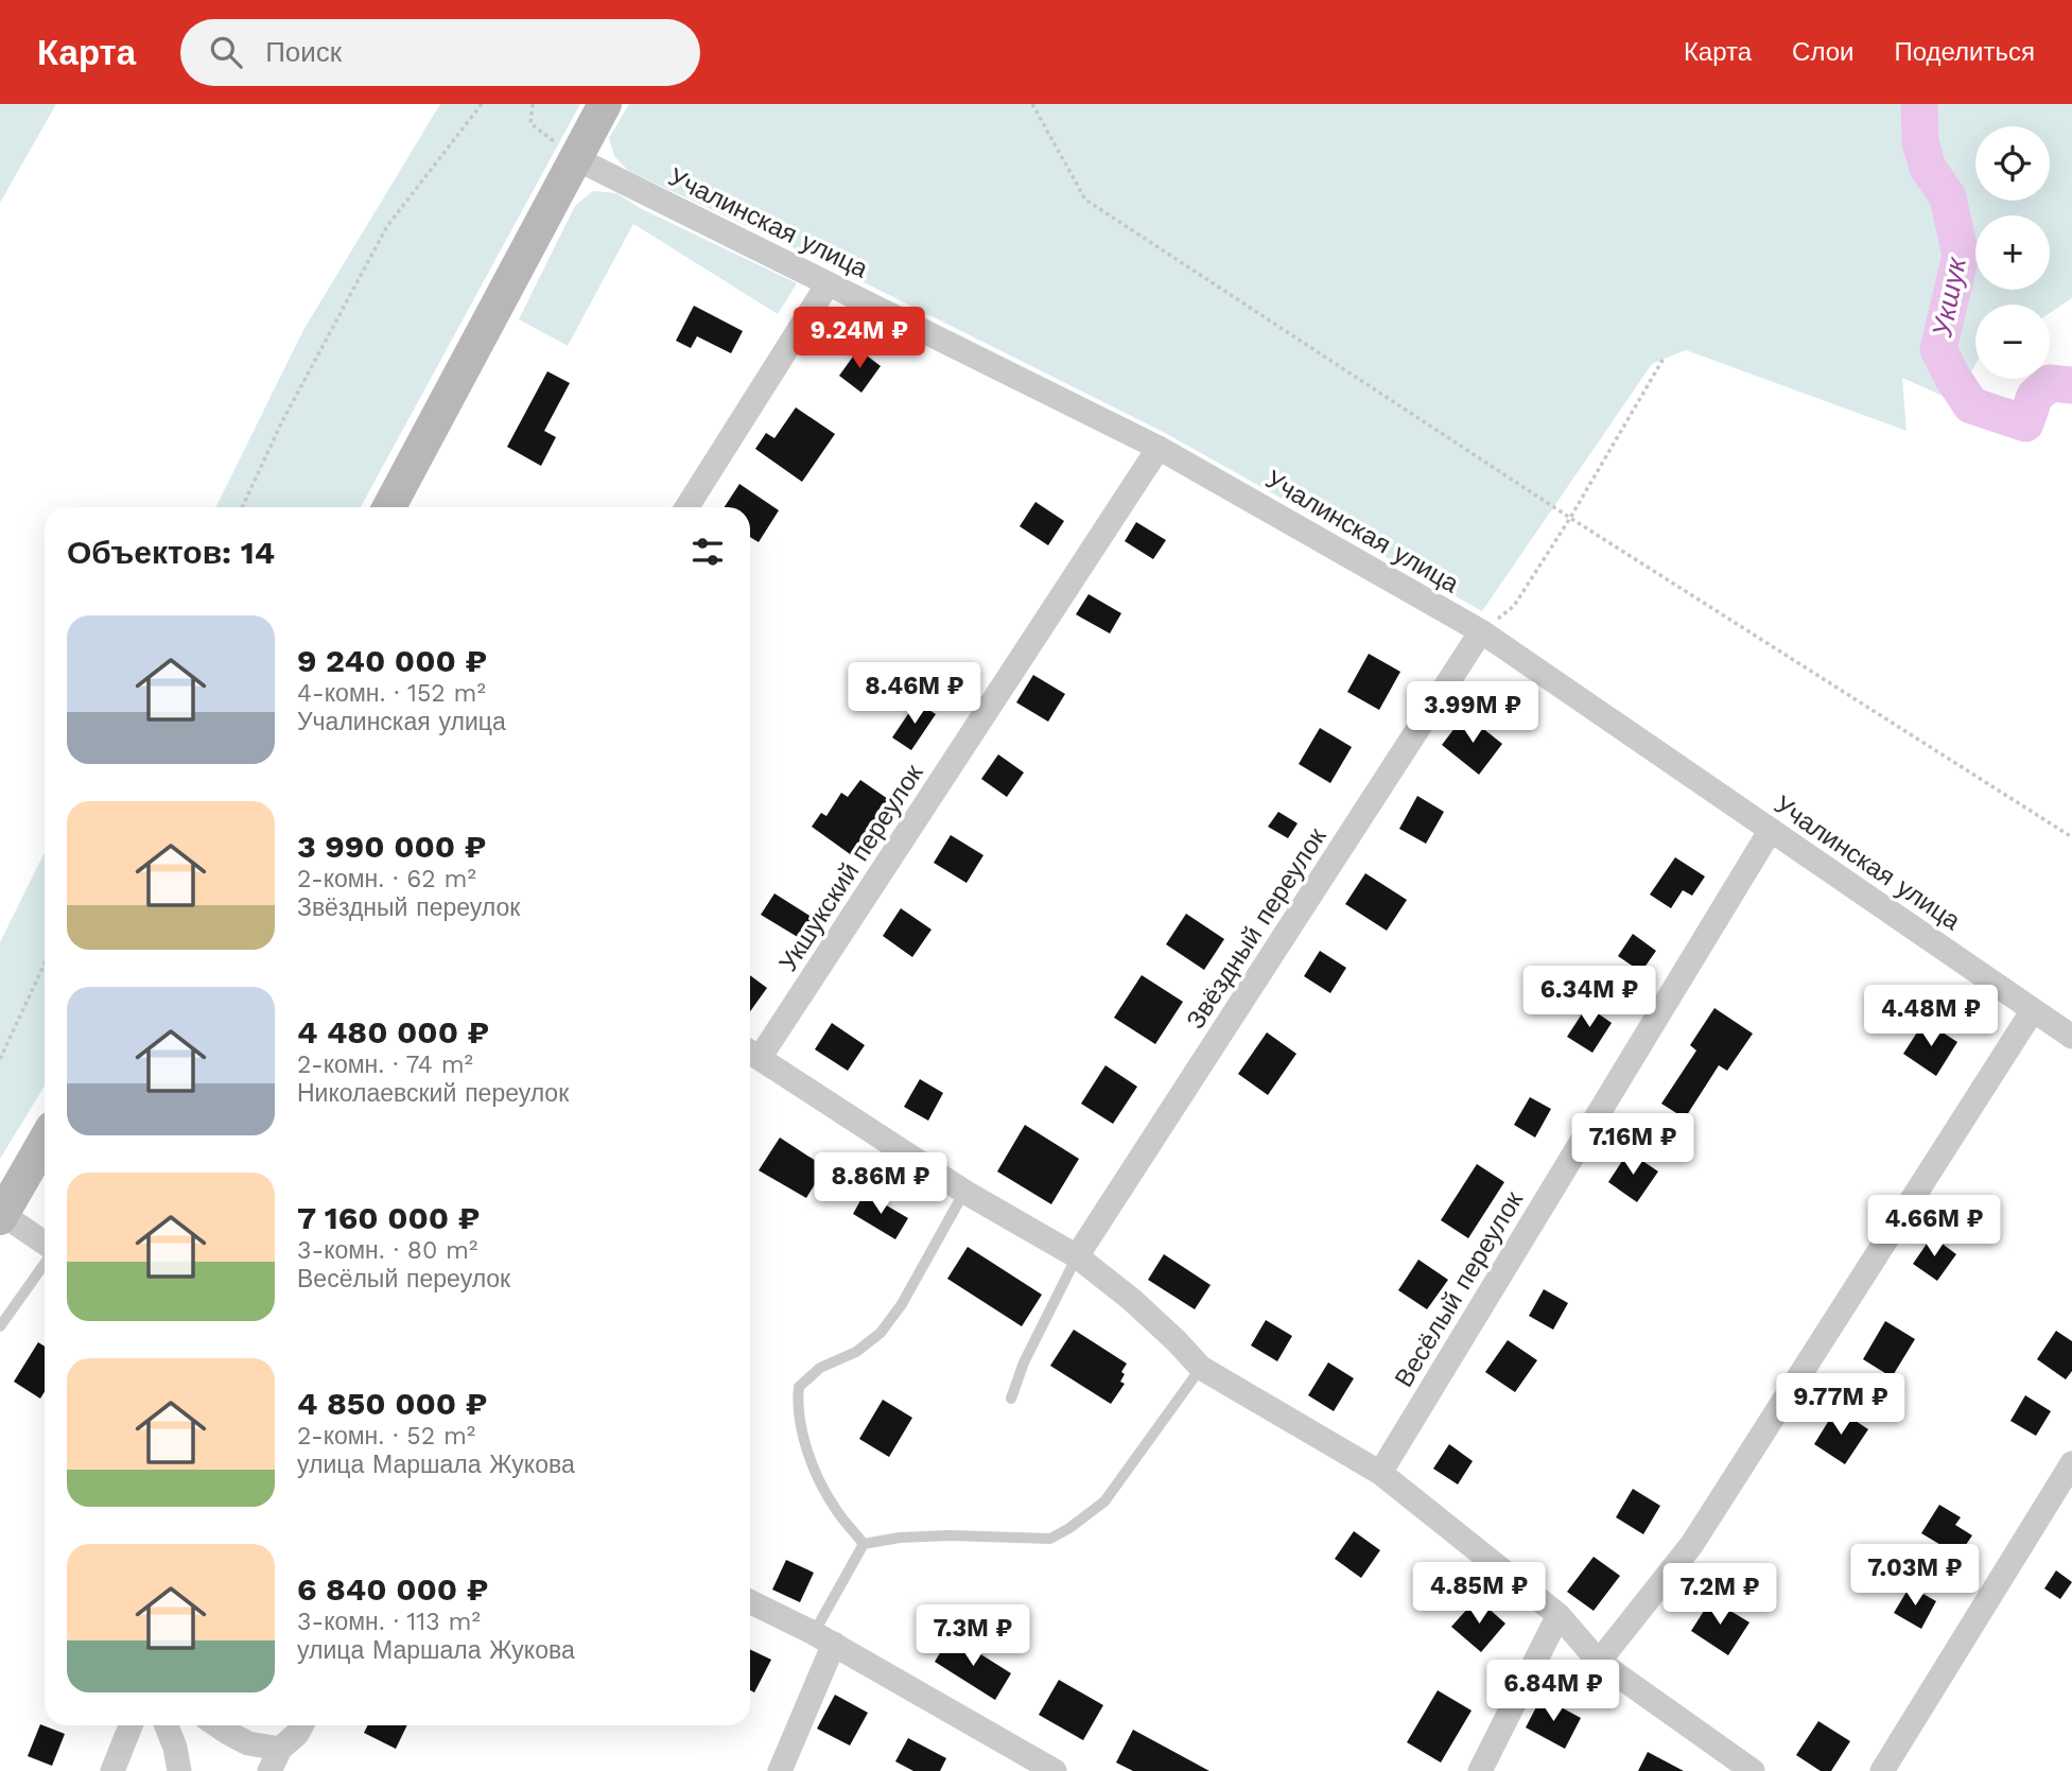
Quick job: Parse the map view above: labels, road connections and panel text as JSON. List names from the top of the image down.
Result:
{
  "streets": {
    "street": [
      "Учалинская улица",
      "Укшукский переулок",
      "Звёздный переулок",
      "Весёлый переулок"
    ]
  },
  "crossings": [
    ["Учалинская улица", "Укшукский переулок"],
    ["Учалинская улица", "Звёздный переулок"],
    ["Учалинская улица", "Весёлый переулок"]
  ],
  "water": ["Укшук"],
  "page": {
    "header": "Карта",
    "search": "Поиск",
    "nav": ["Карта", "Слои", "Поделиться"],
    "map_buttons": ["+", "−"],
    "price": [
      "9.24M ₽",
      "8.46M ₽",
      "3.99M ₽",
      "6.34M ₽",
      "4.48M ₽",
      "7.16M ₽",
      "8.86M ₽",
      "4.66M ₽",
      "9.77M ₽",
      "7.03M ₽",
      "4.85M ₽",
      "7.2M ₽",
      "7.3M ₽",
      "6.84M ₽"
    ],
    "heading": "Объектов: 14",
    "list": [
      {
        "name": "9 240 000 ₽",
        "note": "4-комн. · 152 m² · Учалинская улица"
      },
      {
        "name": "3 990 000 ₽",
        "note": "2-комн. · 62 m² · Звёздный переулок"
      },
      {
        "name": "4 480 000 ₽",
        "note": "2-комн. · 74 m² · Николаевский переулок"
      },
      {
        "name": "7 160 000 ₽",
        "note": "3-комн. · 80 m² · Весёлый переулок"
      },
      {
        "name": "4 850 000 ₽",
        "note": "2-комн. · 52 m² · улица Маршала Жукова"
      },
      {
        "name": "6 840 000 ₽",
        "note": "3-комн. · 113 m² · улица Маршала Жукова"
      }
    ]
  }
}
